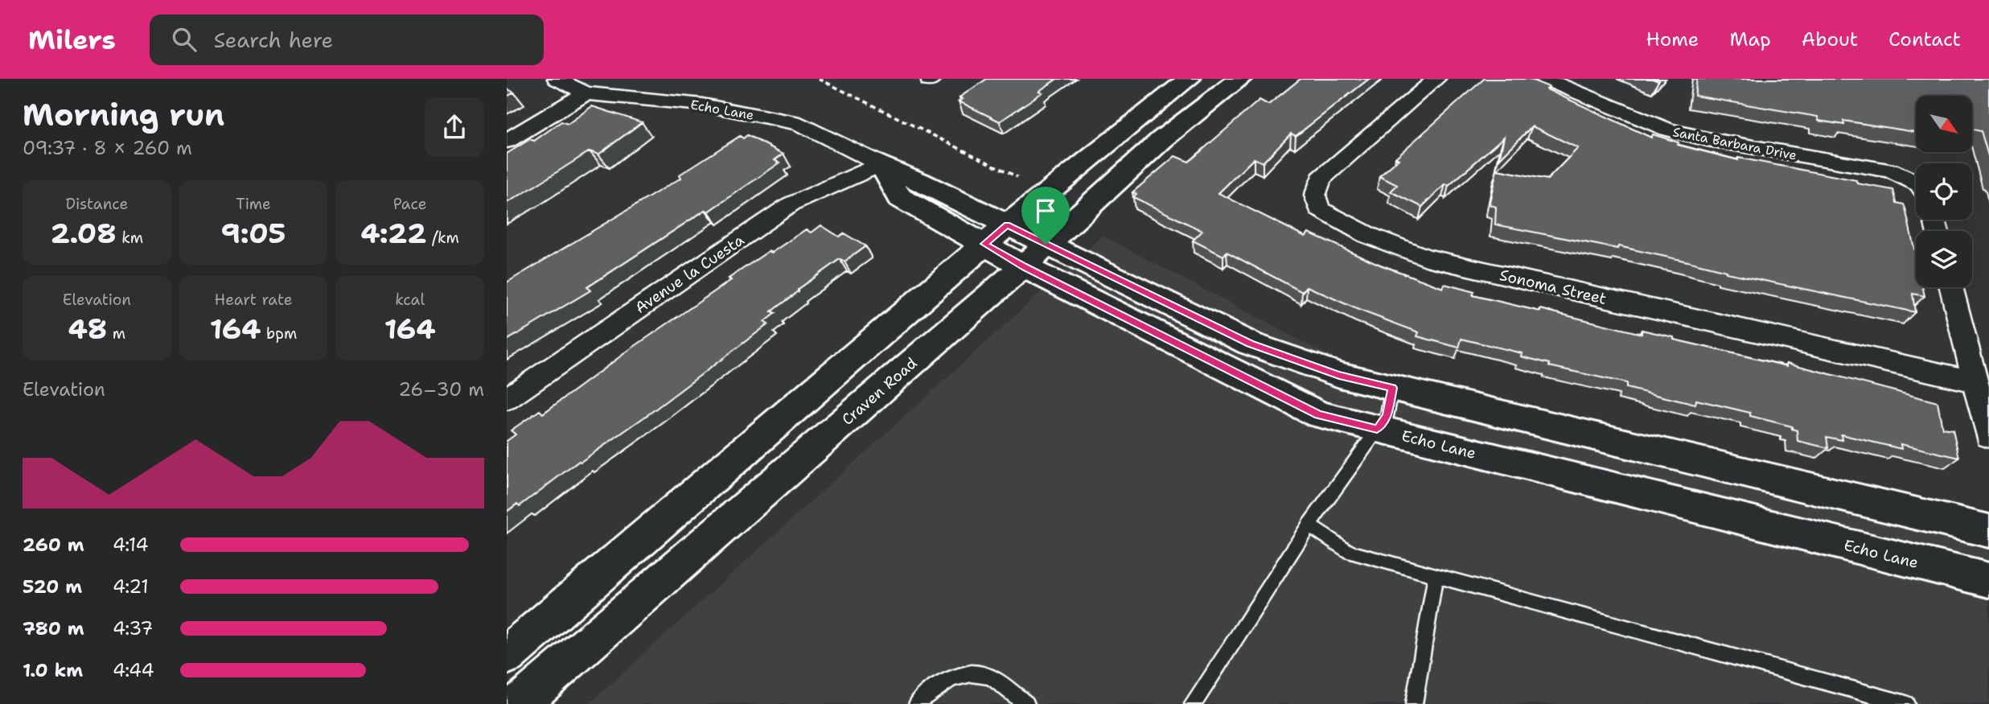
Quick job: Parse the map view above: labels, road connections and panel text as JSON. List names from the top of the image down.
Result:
{
  "streets": {
    "street": [
      "Echo Lane",
      "Santa Barbara Drive",
      "Avenue la Cuesta",
      "Sonoma Street",
      "Craven Road"
    ]
  },
  "crossings": [
    ["Echo Lane", "Avenue la Cuesta"],
    ["Echo Lane", "Craven Road"]
  ],
  "north": "bottom right",
  "page": {
    "header": "Milers",
    "search": "Search here",
    "nav": [
      "Home",
      "Map",
      "About",
      "Contact"
    ],
    "heading": ["Morning run", "09:37 · 8 × 260 m"],
    "stats": [
      ["Distance", "2.08 km"],
      ["Time", "9:05"],
      ["Pace", "4:22 /km"],
      ["Elevation", "48 m"],
      ["Heart rate", "164 bpm"],
      ["kcal", "164"]
    ],
    "chart": ["Elevation", "26–30 m"],
    "list": [
      {
        "name": "260 m",
        "note": "4:14"
      },
      {
        "name": "520 m",
        "note": "4:21"
      },
      {
        "name": "780 m",
        "note": "4:37"
      },
      {
        "name": "1.0 km",
        "note": "4:44"
      }
    ]
  }
}
